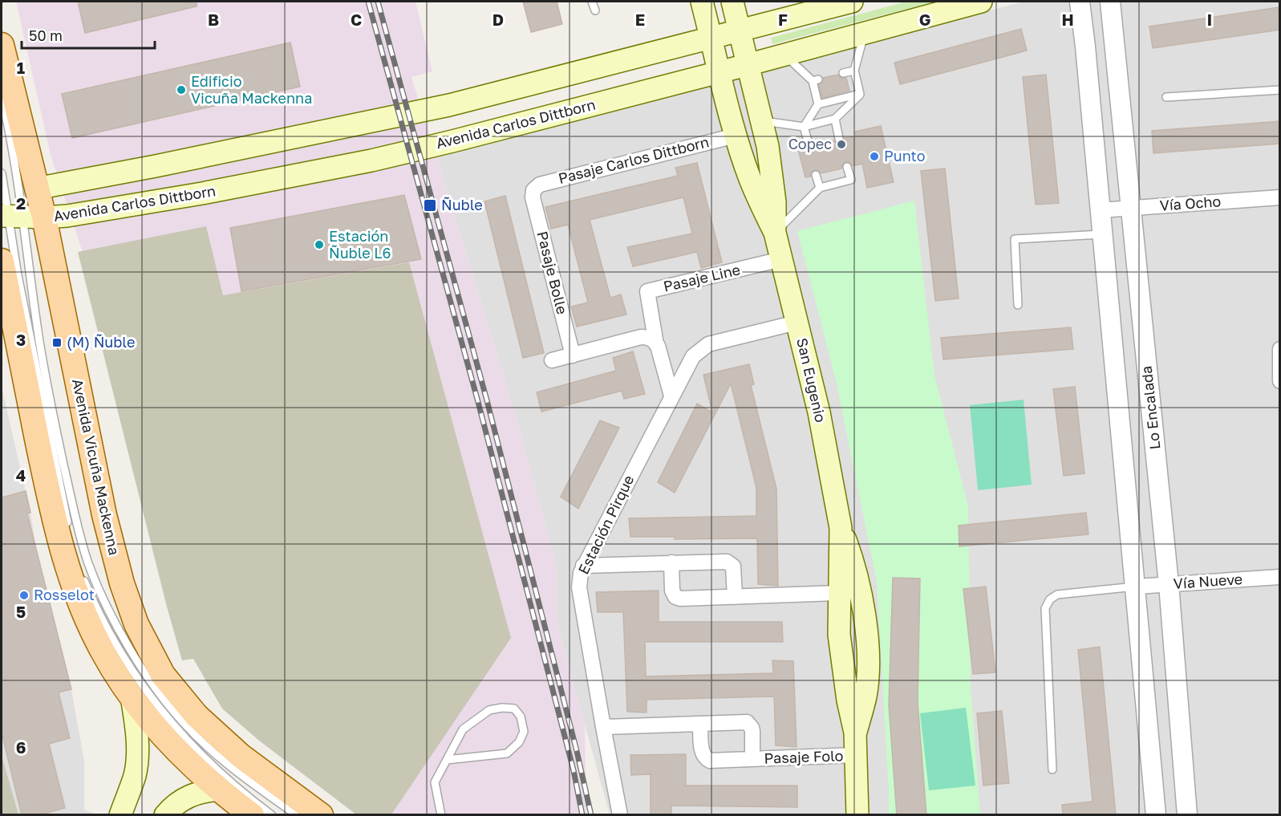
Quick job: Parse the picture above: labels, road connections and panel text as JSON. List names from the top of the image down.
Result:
{
  "streets": {
    "main road": ["Avenida Carlos Dittborn", "San Eugenio", "Avenida Vicuña Mackenna"],
    "street": [
      "Pasaje Carlos Dittborn",
      "Vía Ocho",
      "Pasaje Bolle",
      "Pasaje Line",
      "Lo Encalada",
      "Estación Pirque",
      "Vía Nueve",
      "Pasaje Folo"
    ]
  },
  "crossings": [
    ["Avenida Carlos Dittborn", "San Eugenio"],
    ["Avenida Carlos Dittborn", "Avenida Vicuña Mackenna"],
    ["Pasaje Carlos Dittborn", "Pasaje Bolle"],
    ["Pasaje Carlos Dittborn", "San Eugenio"],
    ["Vía Ocho", "Lo Encalada"],
    ["Pasaje Line", "San Eugenio"],
    ["Pasaje Line", "Estación Pirque"],
    ["San Eugenio", "Estación Pirque"],
    ["San Eugenio", "Pasaje Folo"],
    ["Lo Encalada", "Vía Nueve"],
    ["Estación Pirque", "Pasaje Folo"]
  ],
  "places": {
    "other": [
      "Edificio Vicuña Mackenna",
      "Copec",
      "Punto",
      "Estación Ñuble L6",
      "Rosselot"
    ],
    "transit": ["Ñuble", "(M) Ñuble"]
  },
  "scale_bar": "50 m",
  "grid": {
    "columns": [
      "B",
      "C",
      "D",
      "E",
      "F",
      "G",
      "H",
      "I"
    ],
    "rows": [
      "1",
      "2",
      "3",
      "4",
      "5",
      "6"
    ]
  }
}
